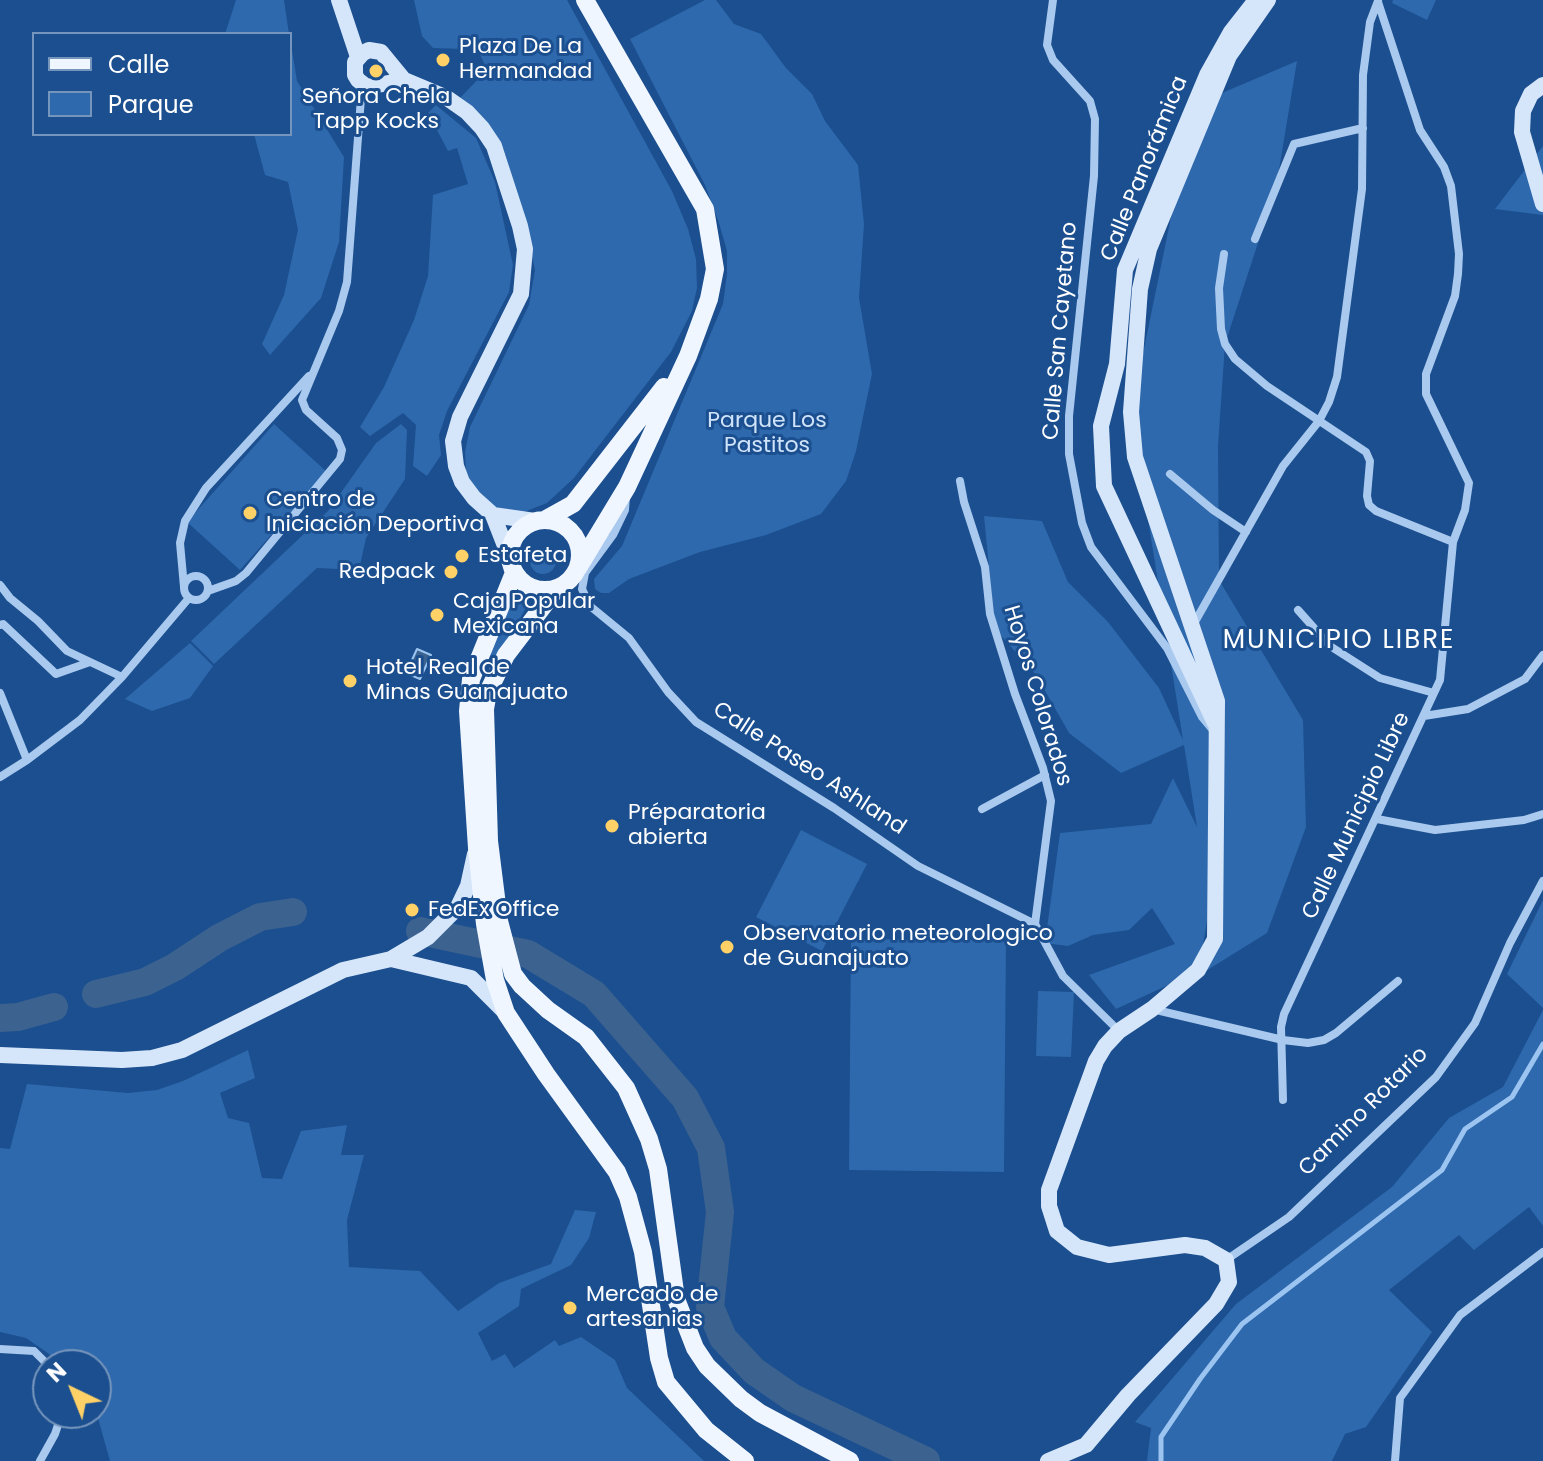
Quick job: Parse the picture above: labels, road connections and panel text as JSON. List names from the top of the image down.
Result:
{
  "streets": {
    "street": [
      "Calle Panorámica",
      "Calle San Cayetano",
      "Hoyos Colorados",
      "Calle Paseo Ashland",
      "Calle Municipio Libre",
      "Camino Rotario"
    ]
  },
  "crossings": [
    ["Calle Panorámica", "Calle San Cayetano"],
    ["Calle Panorámica", "Camino Rotario"],
    ["Hoyos Colorados", "Calle Paseo Ashland"]
  ],
  "districts": ["MUNICIPIO LIBRE"],
  "parks": ["Parque Los Pastitos"],
  "places": [
    "Plaza De La Hermandad",
    "Señora Chela Tapp Kocks",
    "Centro de Iniciación Deportiva",
    "Estafeta",
    "Redpack",
    "Caja Popular Mexicana",
    "Hotel Real de Minas Guanajuato",
    "Préparatoria abierta",
    "FedEx Office",
    "Observatorio meteorologico de Guanajuato",
    "Mercado de artesanias"
  ],
  "legend": ["Calle", "Parque"],
  "north": "top left"
}
